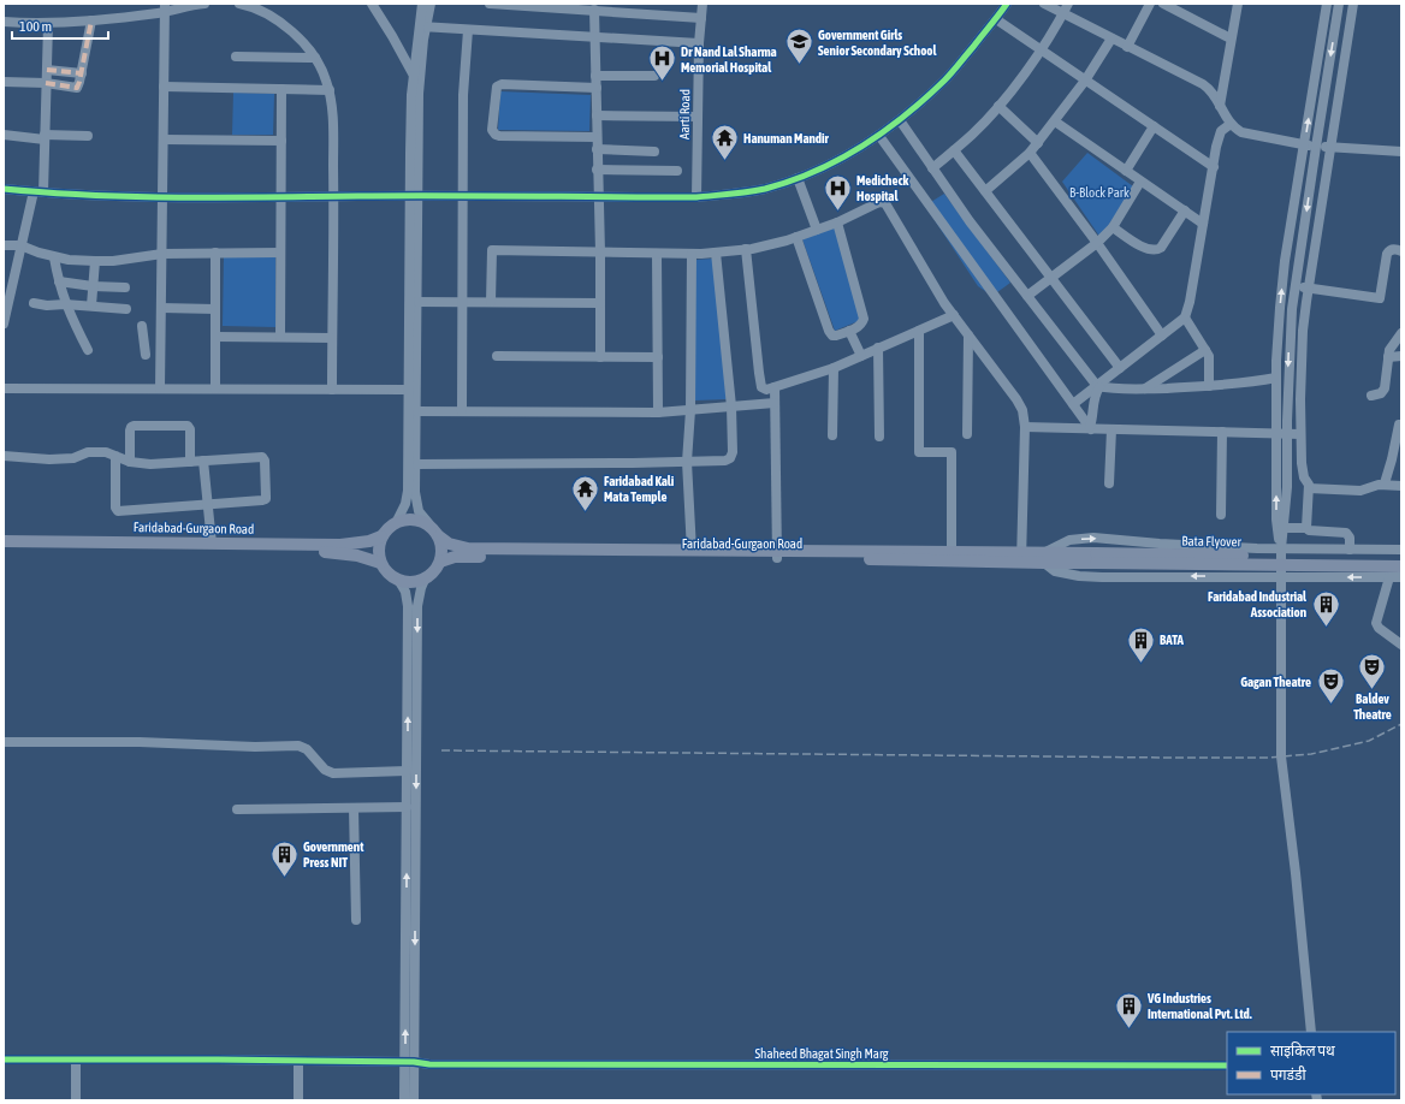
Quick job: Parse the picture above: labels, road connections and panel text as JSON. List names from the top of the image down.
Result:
{
  "streets": {
    "main road": ["Faridabad-Gurgaon Road", "Bata Flyover"],
    "street": ["Aarti Road", "Shaheed Bhagat Singh Marg"]
  },
  "crossings": [
    ["Faridabad-Gurgaon Road", "Bata Flyover"]
  ],
  "parks": ["B-Block Park"],
  "places": {
    "school or university": ["Government Girls Senior Secondary School"],
    "hospital": ["Dr Nand Lal Sharma Memorial Hospital", "Medicheck Hospital"],
    "temple": ["Hanuman Mandir", "Faridabad Kali Mata Temple"],
    "building": [
      "Faridabad Industrial Association",
      "BATA",
      "Government Press NIT",
      "VG Industries International Pvt. Ltd."
    ],
    "theatre": ["Baldev Theatre", "Gagan Theatre"]
  },
  "legend": ["साइकिल पथ", "पगडंडी"],
  "scale_bar": "100 m"
}
